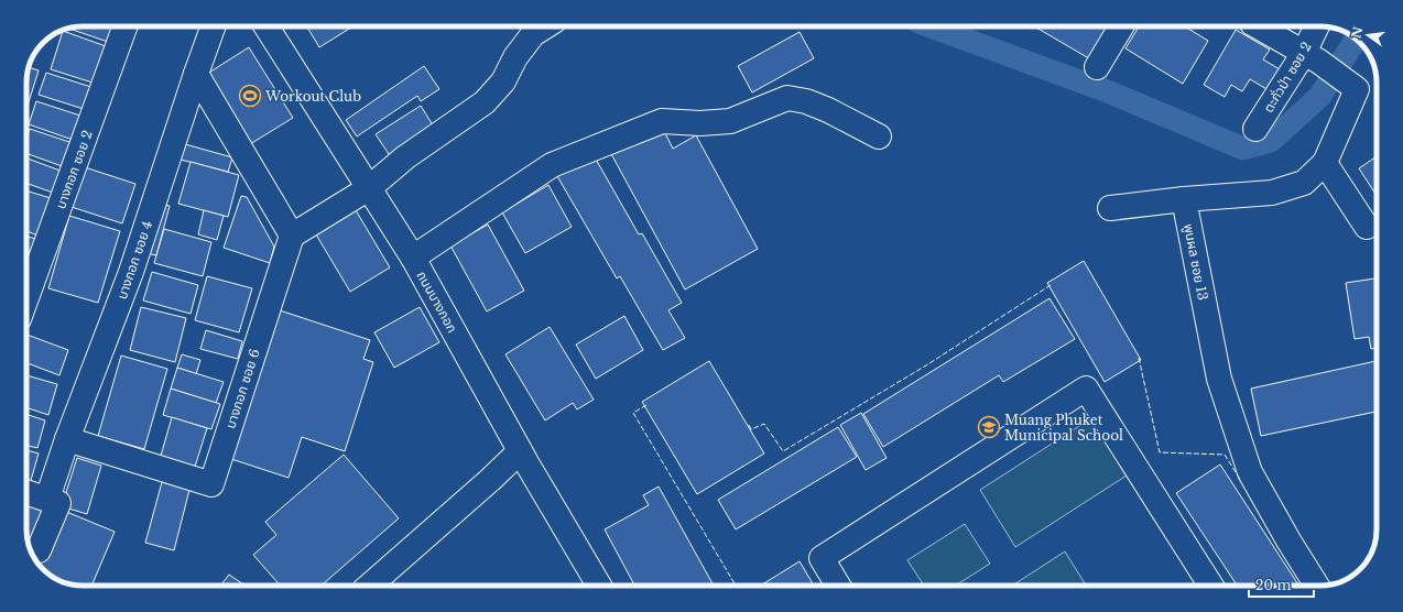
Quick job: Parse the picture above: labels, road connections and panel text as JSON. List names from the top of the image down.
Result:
{
  "streets": {
    "street": [
      "ตะกั่วป่า ซอย 2",
      "บางกอก ซอย 2",
      "บางกอก ซอย 4",
      "พูนผล ซอย 13",
      "ถนนบางกอก",
      "บางกอก ซอย 6"
    ]
  },
  "crossings": [
    ["บางกอก ซอย 4", "บางกอก ซอย 6"]
  ],
  "places": {
    "sports": ["Workout Club"],
    "school or university": ["Muang Phuket Municipal School"]
  },
  "scale_bar": "20 m",
  "north": "left"
}
